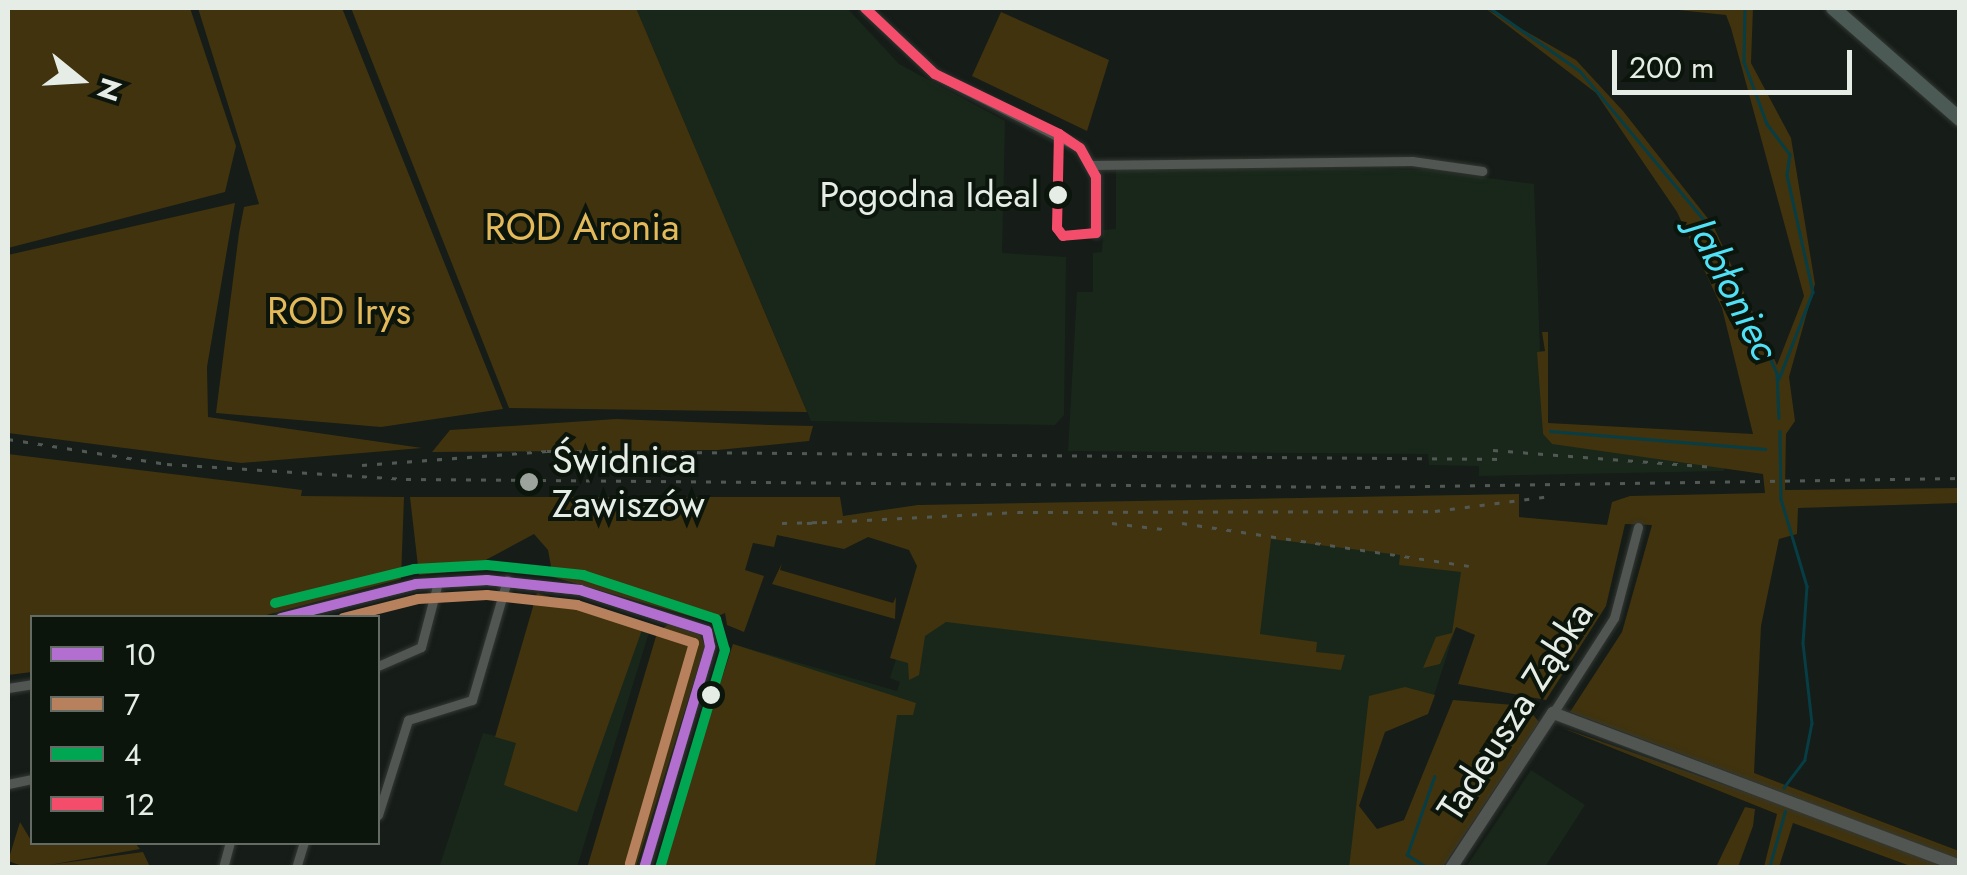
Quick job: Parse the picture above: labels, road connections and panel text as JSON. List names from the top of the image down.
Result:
{
  "streets": {
    "street": ["Tadeusza Ząbka"]
  },
  "water": ["Jabłoniec"],
  "parks": ["ROD Aronia", "ROD Irys"],
  "places": ["Pogodna Ideal", "Świdnica Zawiszów"],
  "lines": [
    "transit line 12",
    "transit line 4",
    "transit line 10",
    "transit line 7"
  ],
  "legend": [
    "10",
    "7",
    "4",
    "12"
  ],
  "scale_bar": "200 m",
  "north": "right"
}
